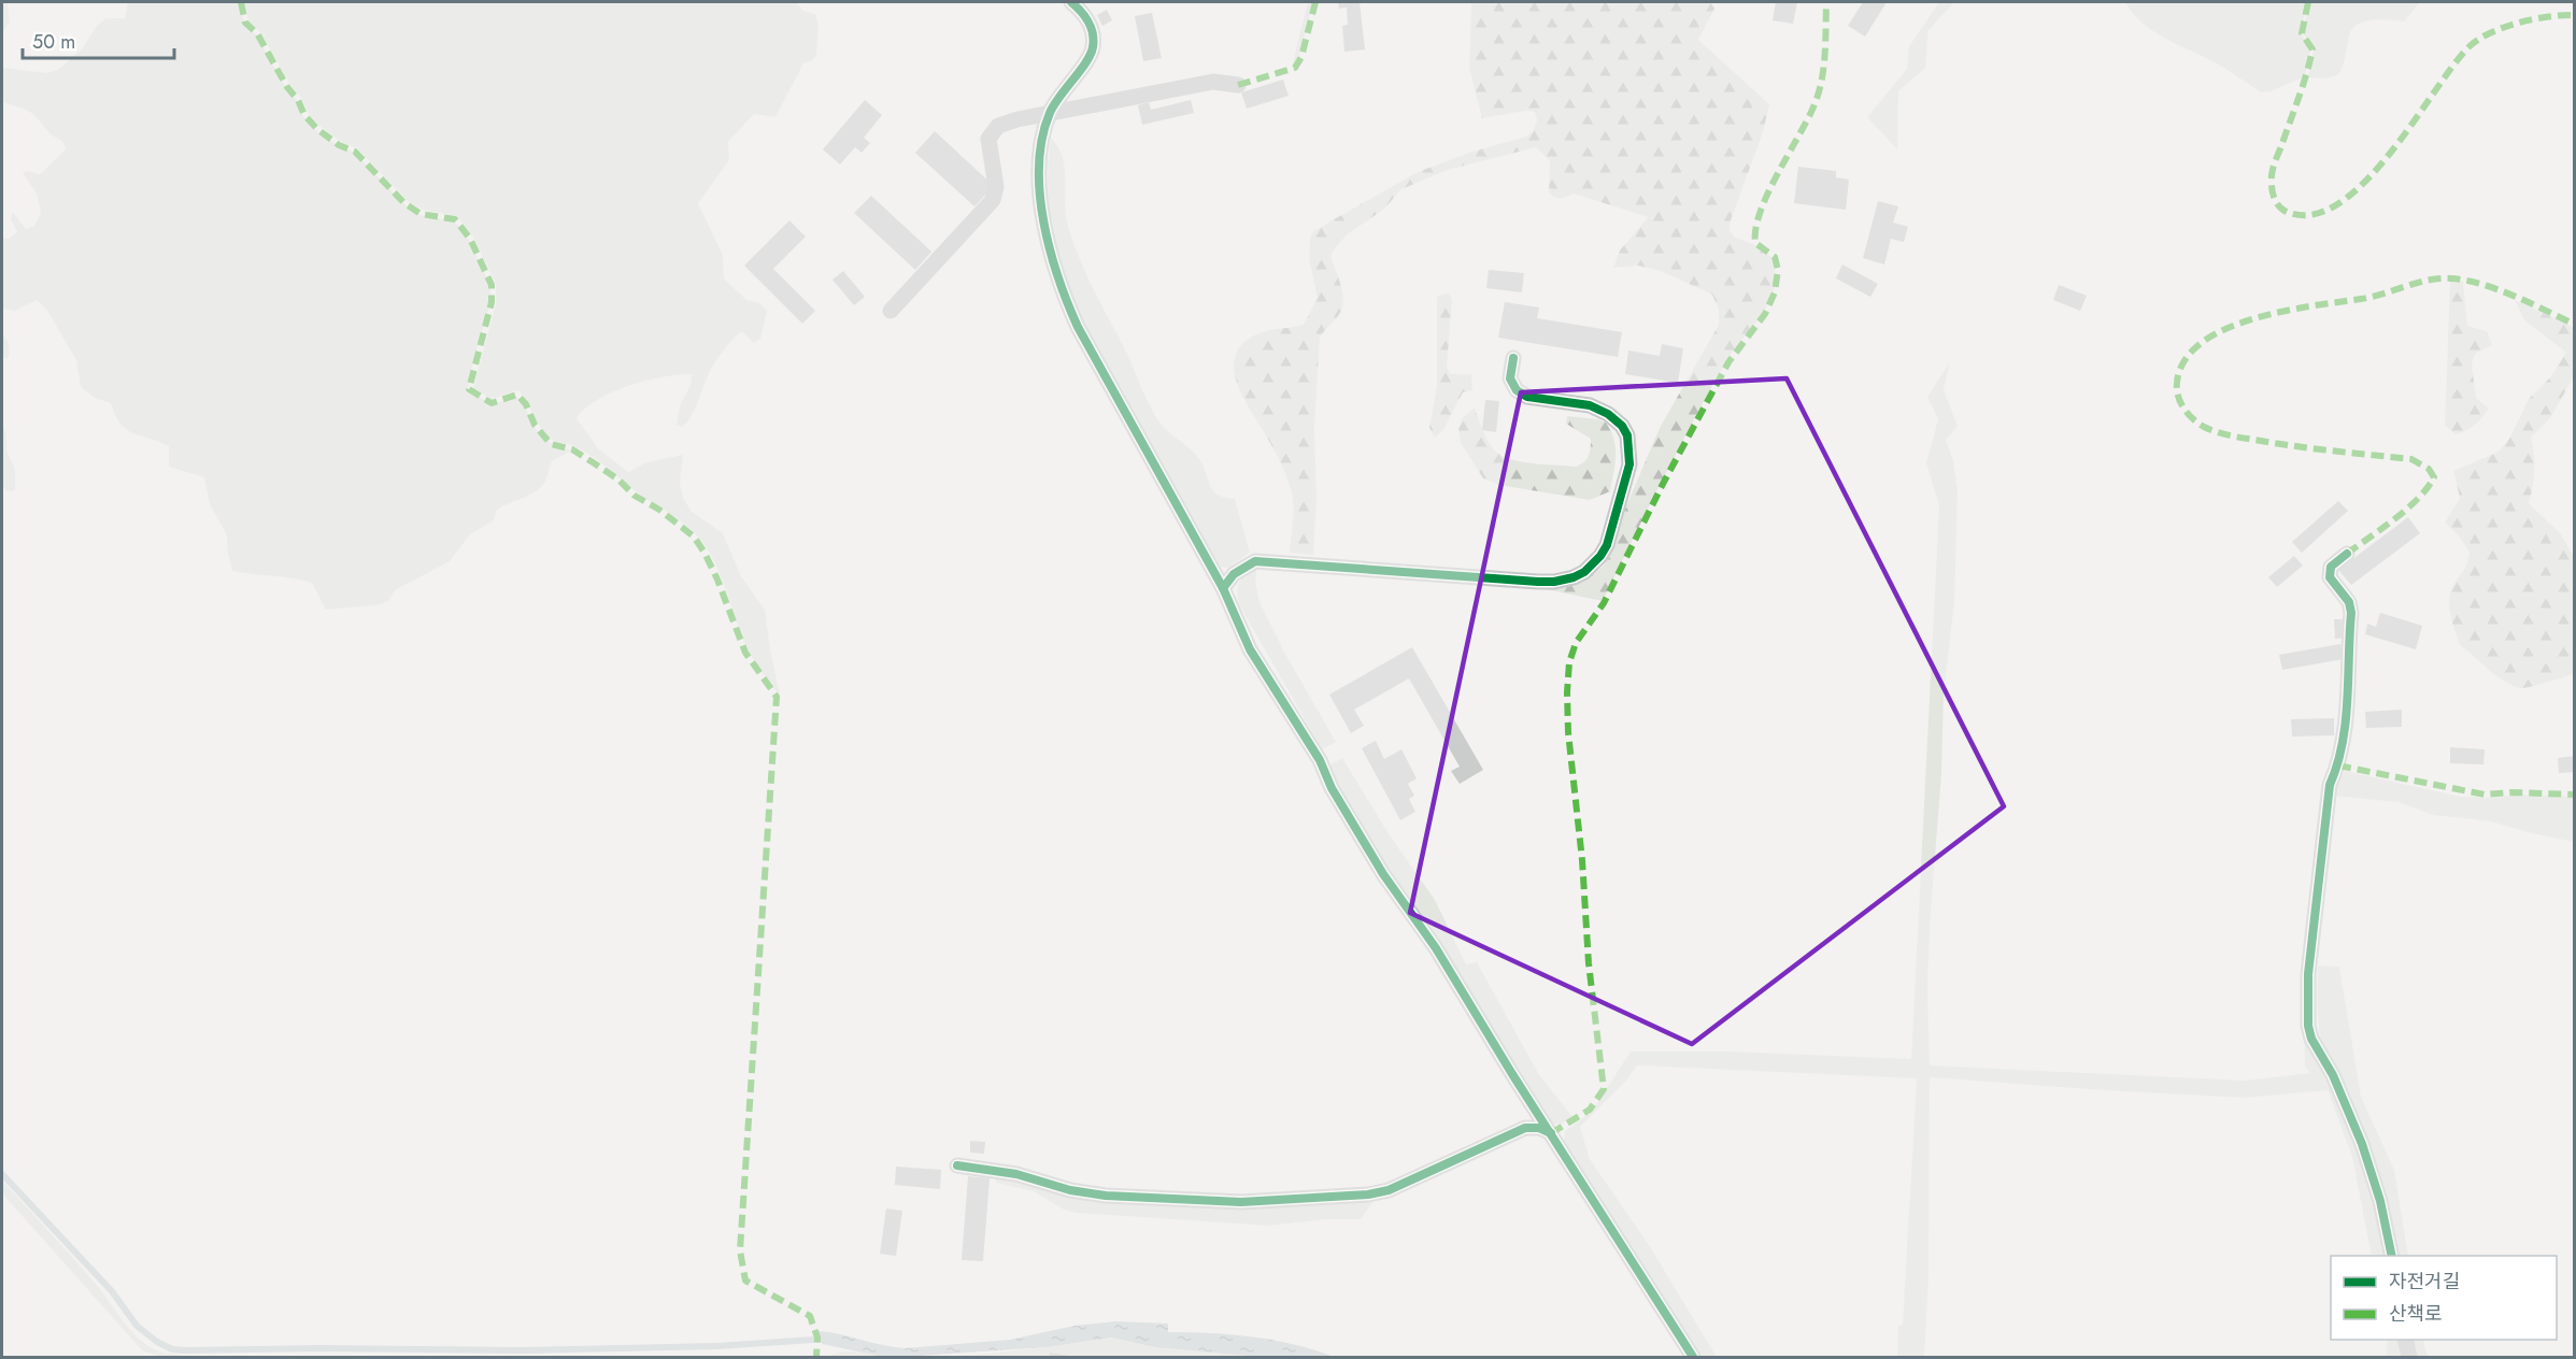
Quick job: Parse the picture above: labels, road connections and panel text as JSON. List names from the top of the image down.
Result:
{
  "legend": ["자전거길", "산책로"],
  "scale_bar": "50 m"
}
